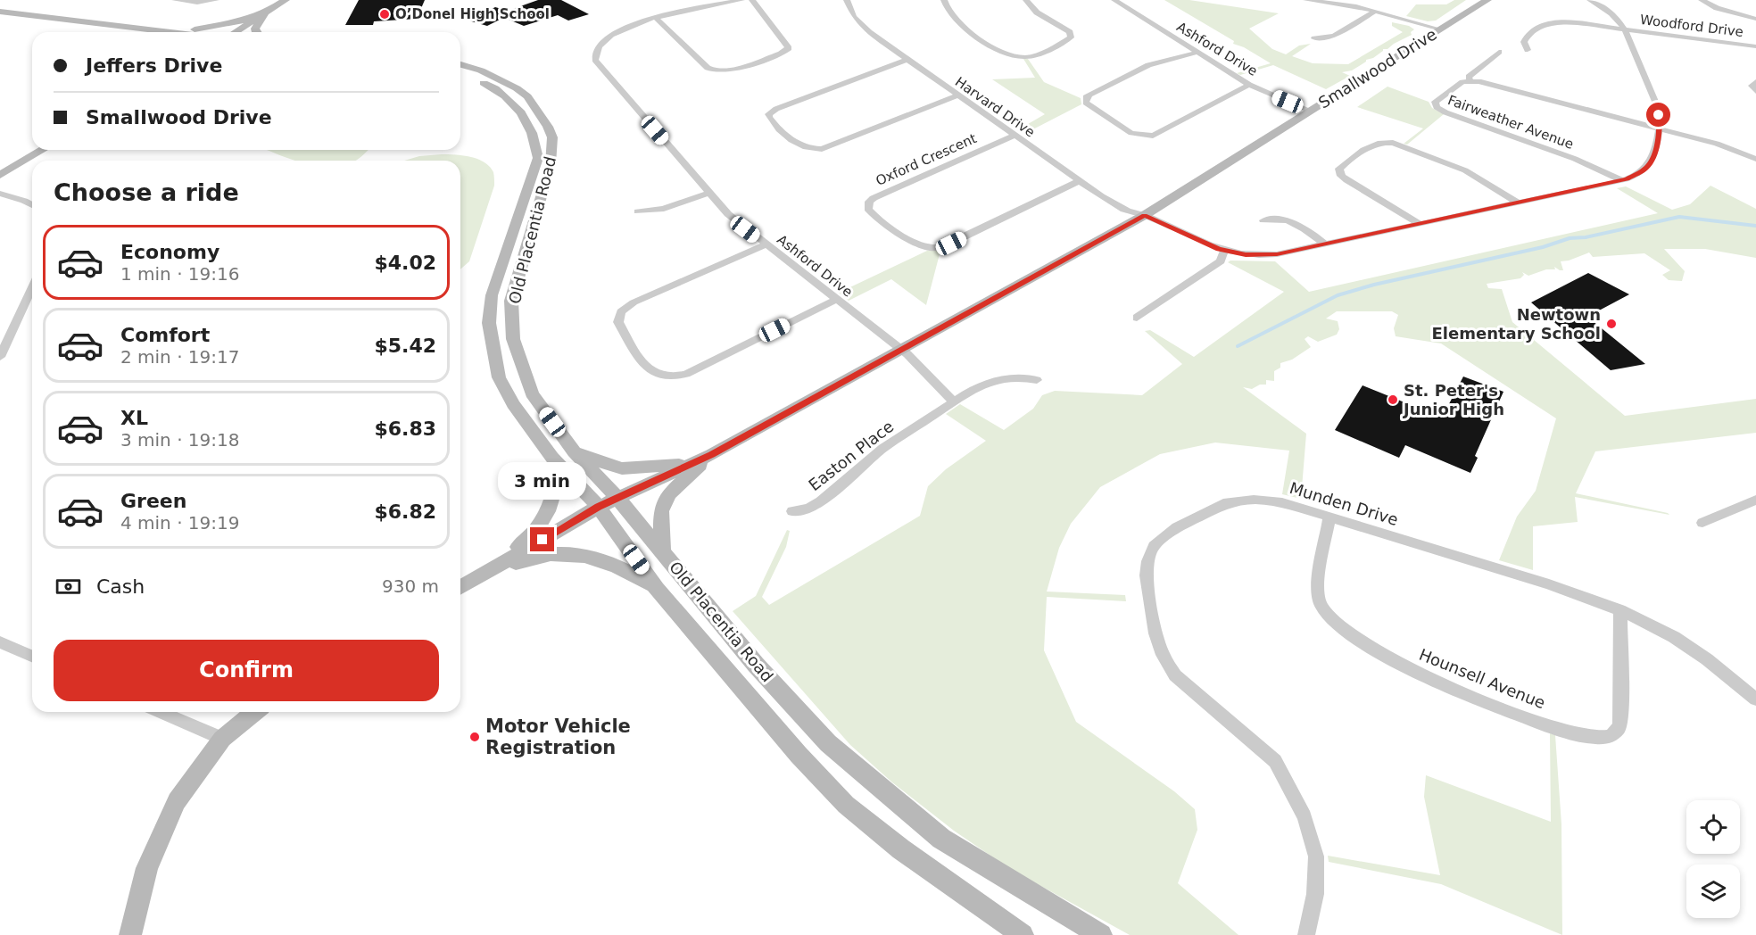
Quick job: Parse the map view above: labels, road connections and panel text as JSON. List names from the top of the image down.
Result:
{
  "streets": {
    "main road": ["Smallwood Drive", "Old Placentia Road"],
    "street": [
      "Woodford Drive",
      "Ashford Drive",
      "Harvard Drive",
      "Fairweather Avenue",
      "Oxford Crescent",
      "Easton Place",
      "Munden Drive",
      "Hounsell Avenue"
    ]
  },
  "crossings": [
    ["Ashford Drive", "Smallwood Drive"],
    ["Smallwood Drive", "Harvard Drive"],
    ["Smallwood Drive", "Old Placentia Road"],
    ["Harvard Drive", "Fairweather Avenue"],
    ["Harvard Drive", "Oxford Crescent"],
    ["Munden Drive", "Hounsell Avenue"]
  ],
  "places": [
    "O’Donel High School",
    "Newtown Elementary School",
    "St. Peter's Junior High",
    "Motor Vehicle Registration"
  ],
  "page": {
    "banner": ["Jeffers Drive", "Smallwood Drive"],
    "heading": "Choose a ride",
    "list": [
      {
        "name": "Economy",
        "note": "1 min · 19:16",
        "value": "$4.02"
      },
      {
        "name": "Comfort",
        "note": "2 min · 19:17",
        "value": "$5.42"
      },
      {
        "name": "XL",
        "note": "3 min · 19:18",
        "value": "$6.83"
      },
      {
        "name": "Green",
        "note": "4 min · 19:19",
        "value": "$6.82"
      }
    ],
    "bubble": "3 min",
    "pay": ["Cash", "930 m"],
    "buttons": "Confirm"
  }
}
